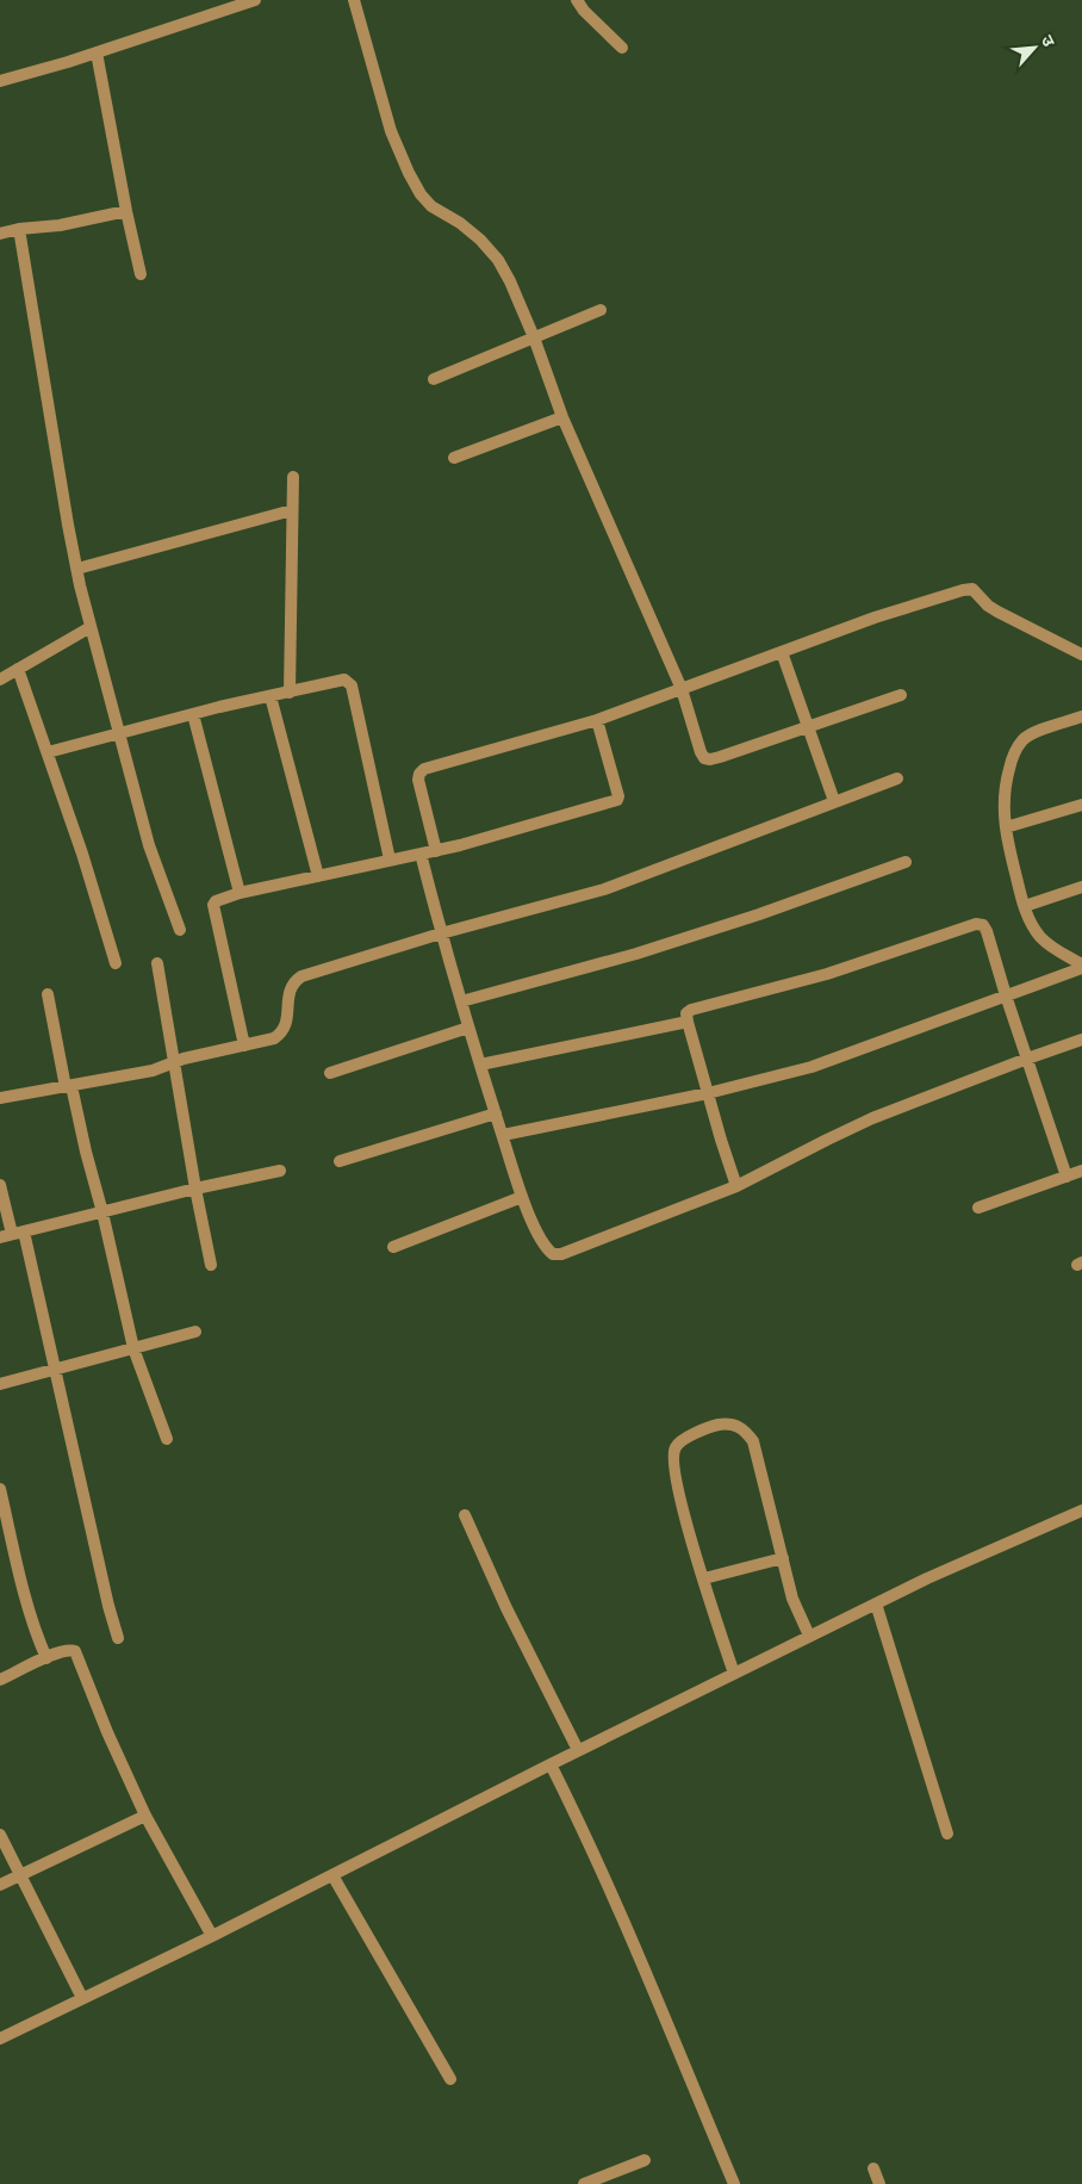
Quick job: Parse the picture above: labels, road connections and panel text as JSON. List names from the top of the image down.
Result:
{
  "north": "top right"
}
